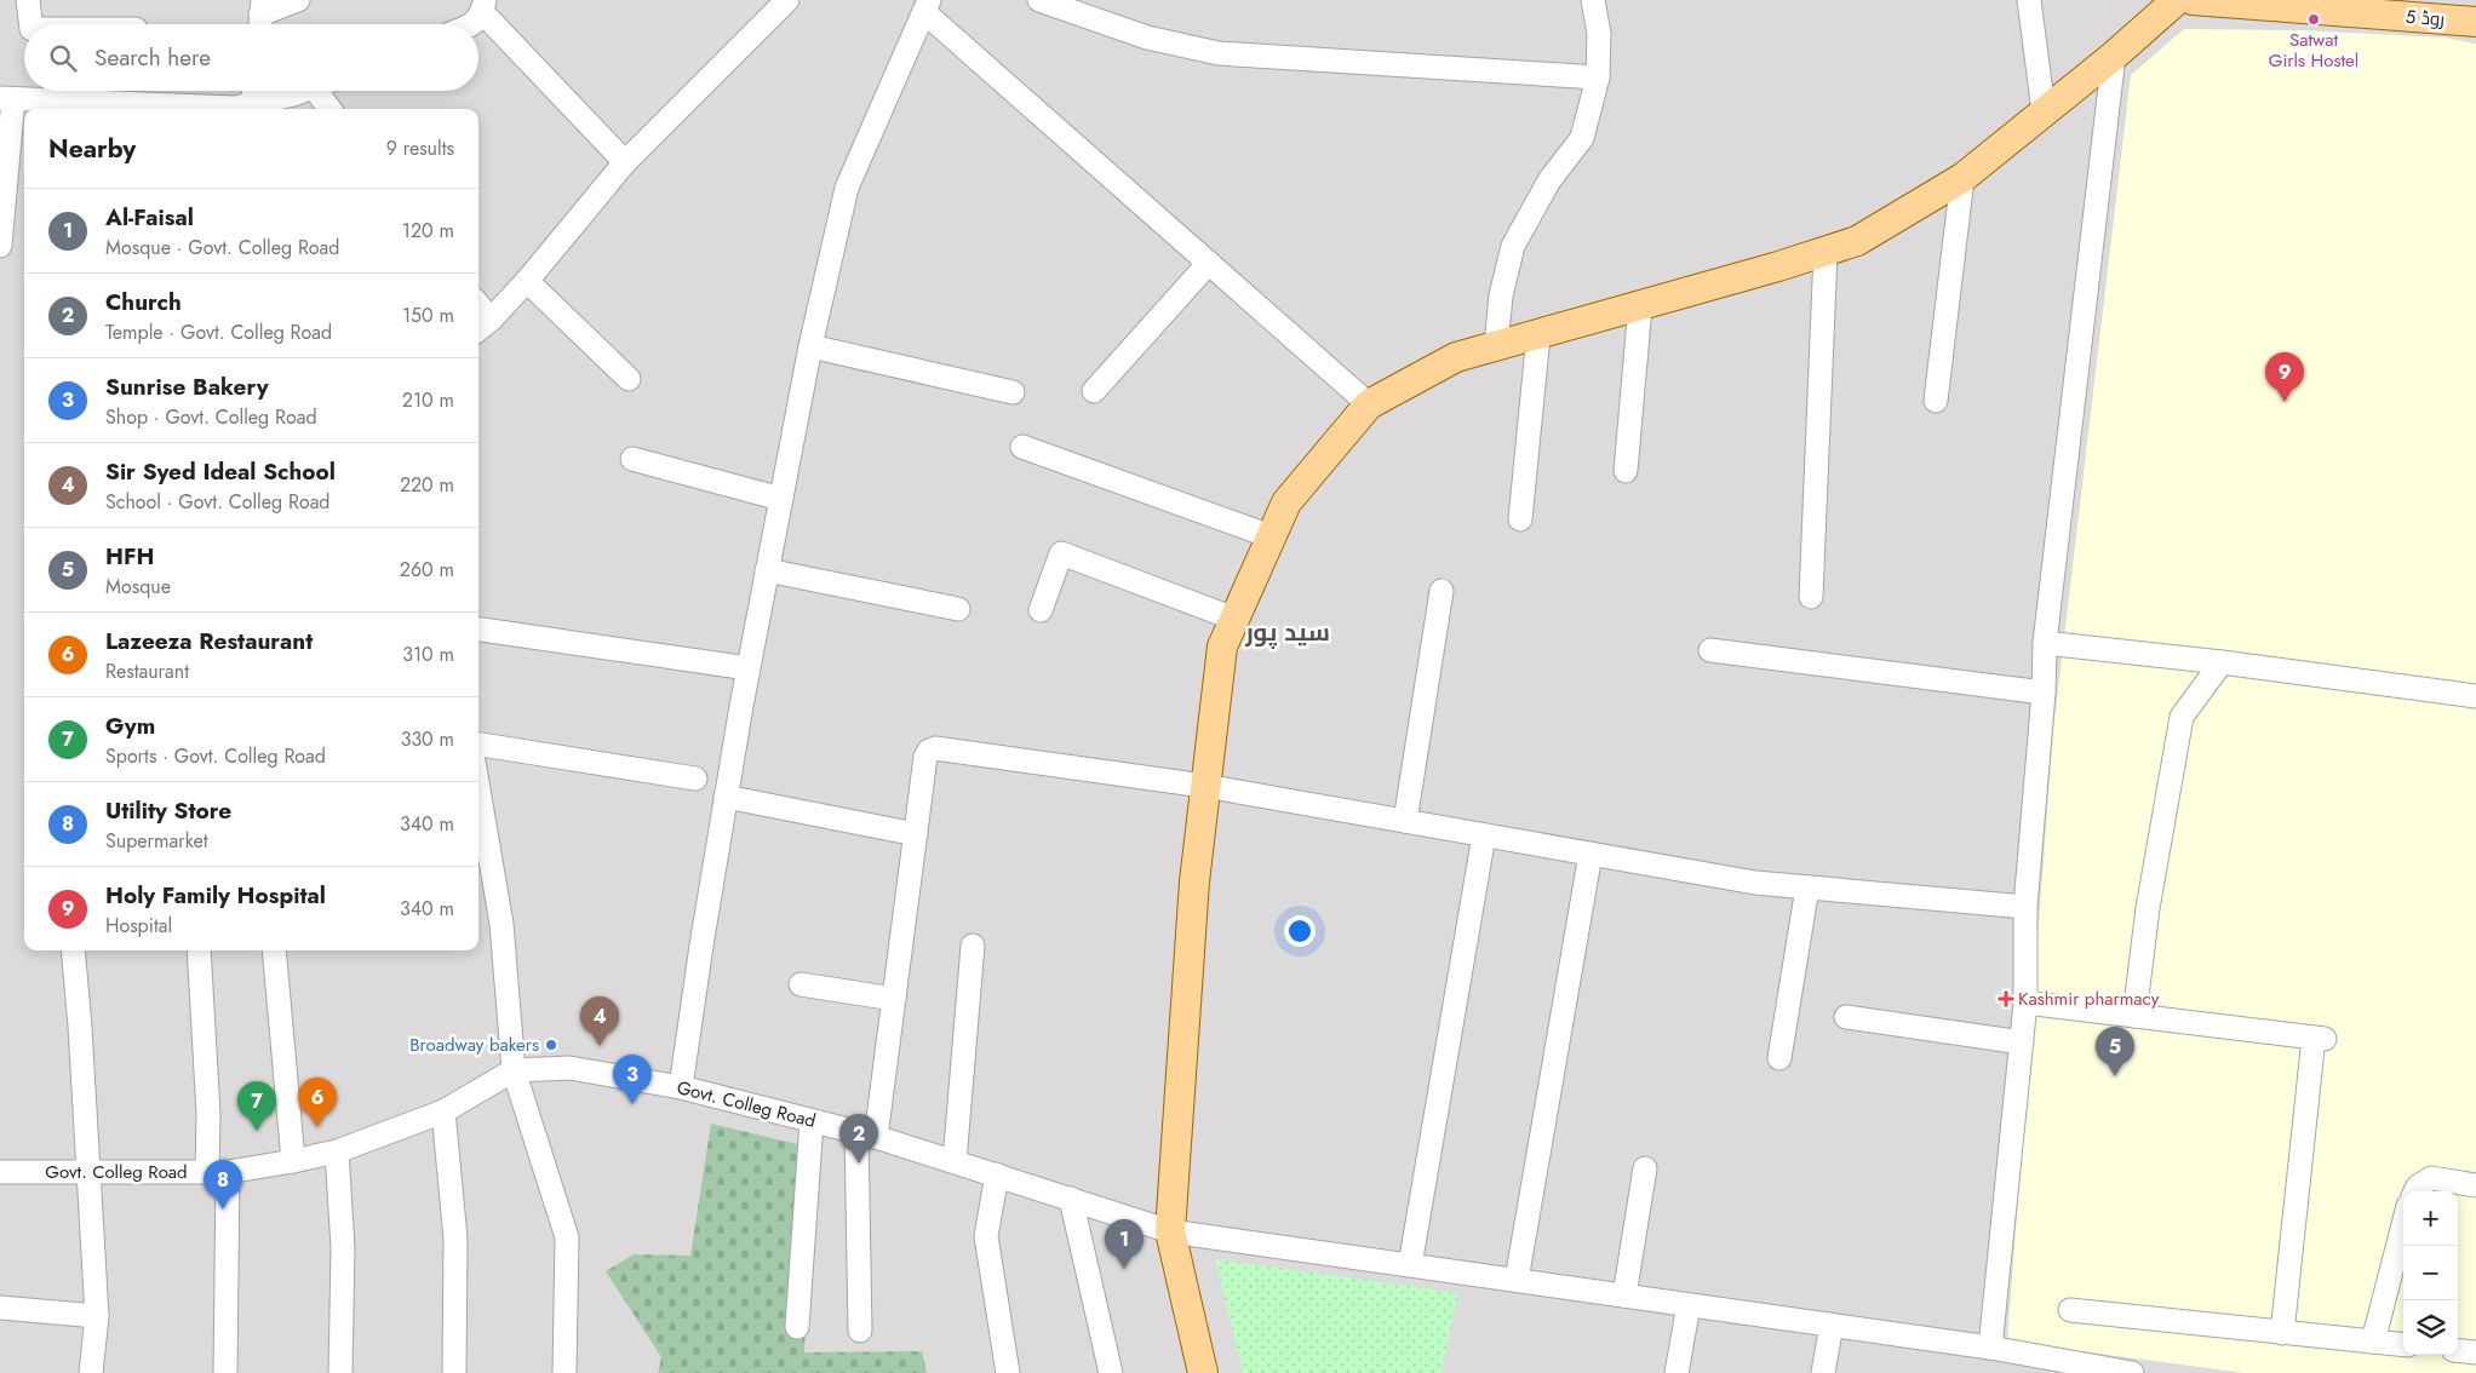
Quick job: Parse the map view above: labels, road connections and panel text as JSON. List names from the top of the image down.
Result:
{
  "streets": {
    "main road": ["روڈ 5"],
    "street": ["Govt. Colleg Road"]
  },
  "districts": ["سید پور"],
  "places": {
    "other": ["Satwat Girls Hostel", "Broadway bakers"],
    "health": ["Kashmir pharmacy"]
  },
  "page": {
    "search": "Search here",
    "heading": ["Nearby", "9 results"],
    "list": [
      {
        "mark": "1",
        "name": "Al-Faisal",
        "note": "Mosque · Govt. Colleg Road",
        "value": "120 m"
      },
      {
        "mark": "2",
        "name": "Church",
        "note": "Temple · Govt. Colleg Road",
        "value": "150 m"
      },
      {
        "mark": "3",
        "name": "Sunrise Bakery",
        "note": "Shop · Govt. Colleg Road",
        "value": "210 m"
      },
      {
        "mark": "4",
        "name": "Sir Syed Ideal School",
        "note": "School · Govt. Colleg Road",
        "value": "220 m"
      },
      {
        "mark": "5",
        "name": "HFH",
        "note": "Mosque",
        "value": "260 m"
      },
      {
        "mark": "6",
        "name": "Lazeeza Restaurant",
        "note": "Restaurant",
        "value": "310 m"
      },
      {
        "mark": "7",
        "name": "Gym",
        "note": "Sports · Govt. Colleg Road",
        "value": "330 m"
      },
      {
        "mark": "8",
        "name": "Utility Store",
        "note": "Supermarket",
        "value": "340 m"
      },
      {
        "mark": "9",
        "name": "Holy Family Hospital",
        "note": "Hospital",
        "value": "340 m"
      }
    ],
    "pins": [
      "9",
      "4",
      "5",
      "3",
      "6",
      "7",
      "2",
      "8",
      "1"
    ],
    "map_buttons": ["+", "−"]
  }
}
